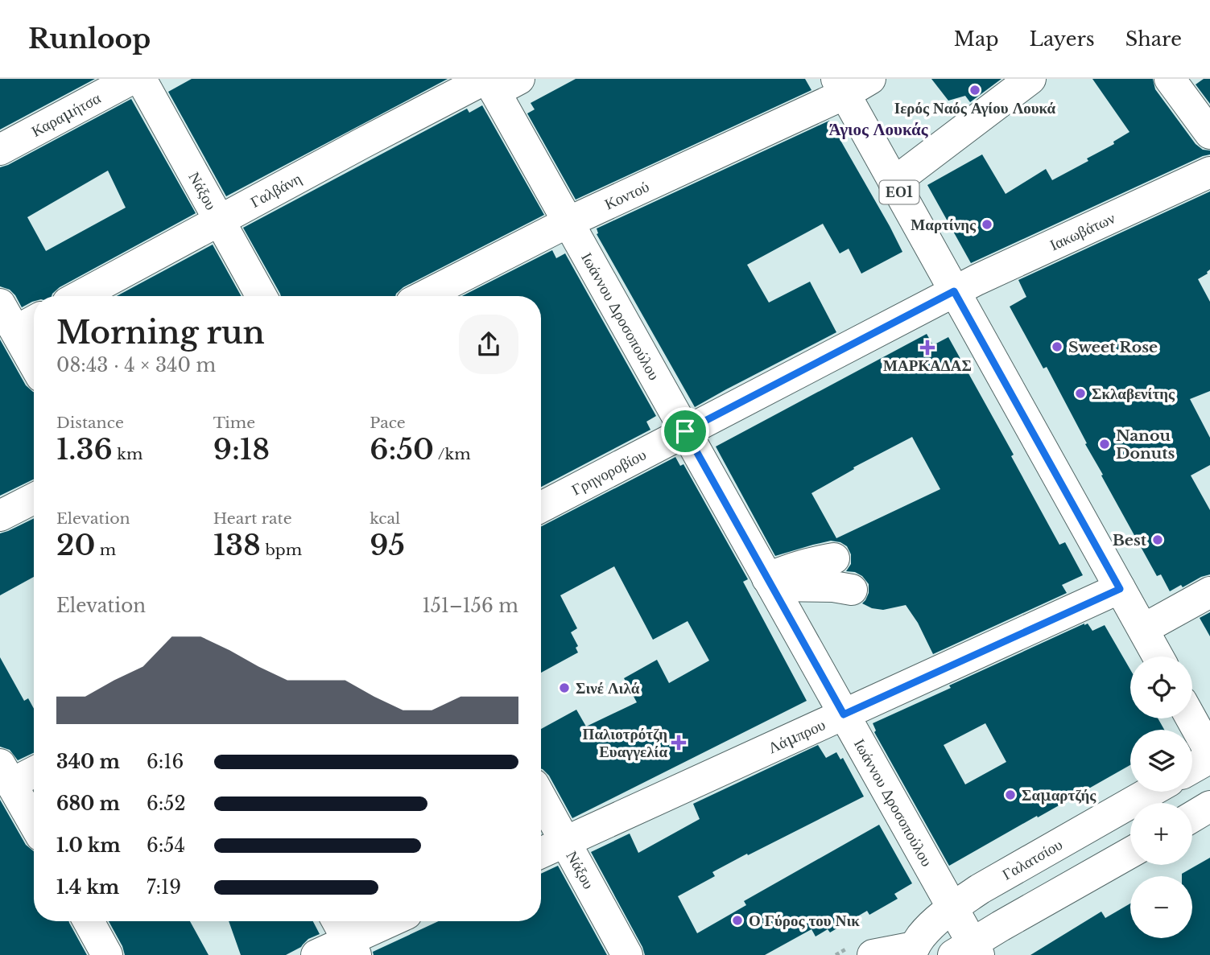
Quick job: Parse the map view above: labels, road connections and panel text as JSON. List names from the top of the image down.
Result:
{
  "streets": {
    "street": [
      "Καραμήτσα",
      "Γαλβάνη",
      "Νάξου",
      "ΕΟ1",
      "Κοντού",
      "Ιακωβάτων",
      "Ιωάννου Δροσοπούλου",
      "Γρηγοροβίου",
      "Λάμπρου",
      "Γαλατσίου"
    ]
  },
  "crossings": [
    ["Γαλβάνη", "Νάξου"],
    ["Γαλβάνη", "Ιωάννου Δροσοπούλου"],
    ["Νάξου", "Λάμπρου"],
    ["ΕΟ1", "Κοντού"],
    ["ΕΟ1", "Ιακωβάτων"],
    ["ΕΟ1", "Γρηγοροβίου"],
    ["ΕΟ1", "Λάμπρου"],
    ["Κοντού", "Ιωάννου Δροσοπούλου"],
    ["Ιακωβάτων", "Γρηγοροβίου"],
    ["Ιωάννου Δροσοπούλου", "Γρηγοροβίου"],
    ["Ιωάννου Δροσοπούλου", "Λάμπρου"],
    ["Ιωάννου Δροσοπούλου", "Γαλατσίου"]
  ],
  "districts": ["Άγιος Λουκάς"],
  "places": {
    "other": [
      "Ιερός Ναός Αγίου Λουκά",
      "Μαρτίνης",
      "Sweet Rose",
      "Σκλαβενίτης",
      "Nanou Donuts",
      "Best",
      "Σινέ Λιλά",
      "Σαμαρτζής",
      "Ο Γύρος του Νικ"
    ],
    "health": ["ΜΑΡΚΑΔΑΣ", "Παλιοτρότζη Ευαγγελία"]
  },
  "page": {
    "header": "Runloop",
    "nav": ["Map", "Layers", "Share"],
    "heading": ["Morning run", "08:43 · 4 × 340 m"],
    "stats": [
      ["Distance", "1.36 km"],
      ["Time", "9:18"],
      ["Pace", "6:50 /km"],
      ["Elevation", "20 m"],
      ["Heart rate", "138 bpm"],
      ["kcal", "95"]
    ],
    "chart": ["Elevation", "151–156 m"],
    "map_buttons": ["+", "−"],
    "list": [
      {
        "name": "340 m",
        "note": "6:16"
      },
      {
        "name": "680 m",
        "note": "6:52"
      },
      {
        "name": "1.0 km",
        "note": "6:54"
      },
      {
        "name": "1.4 km",
        "note": "7:19"
      }
    ]
  }
}
